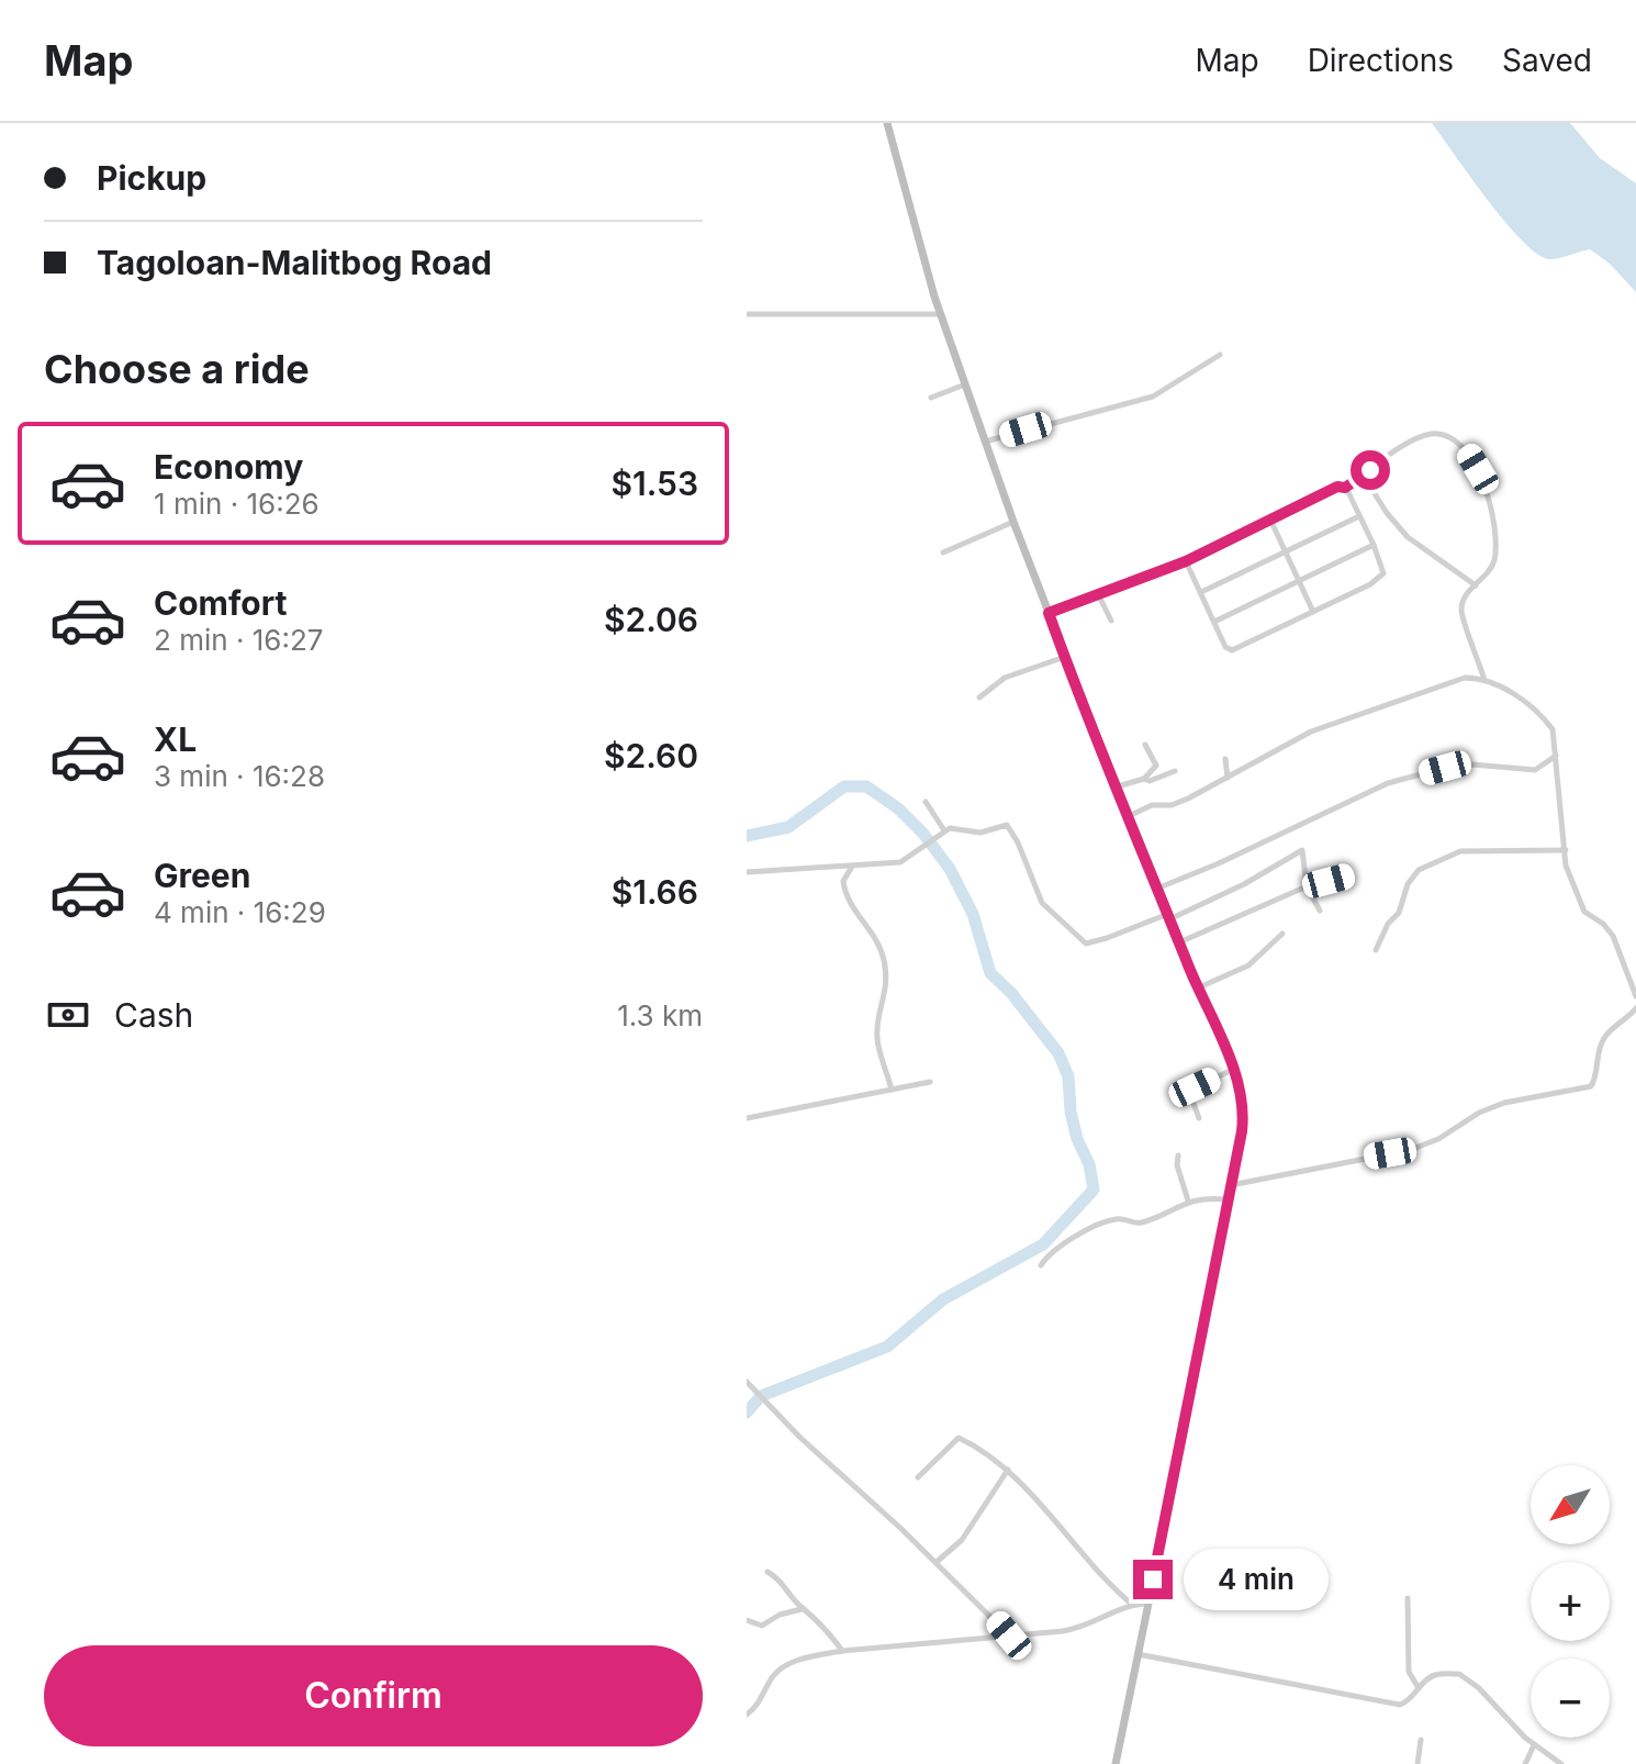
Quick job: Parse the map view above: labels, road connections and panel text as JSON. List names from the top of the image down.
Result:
{
  "north": "bottom left",
  "page": {
    "header": "Map",
    "nav": ["Map", "Directions", "Saved"],
    "banner": ["Pickup", "Tagoloan-Malitbog Road"],
    "heading": "Choose a ride",
    "list": [
      {
        "name": "Economy",
        "note": "1 min · 16:26",
        "value": "$1.53"
      },
      {
        "name": "Comfort",
        "note": "2 min · 16:27",
        "value": "$2.06"
      },
      {
        "name": "XL",
        "note": "3 min · 16:28",
        "value": "$2.60"
      },
      {
        "name": "Green",
        "note": "4 min · 16:29",
        "value": "$1.66"
      }
    ],
    "pay": ["Cash", "1.3 km"],
    "map_buttons": ["+", "−"],
    "bubble": "4 min",
    "buttons": "Confirm"
  }
}
